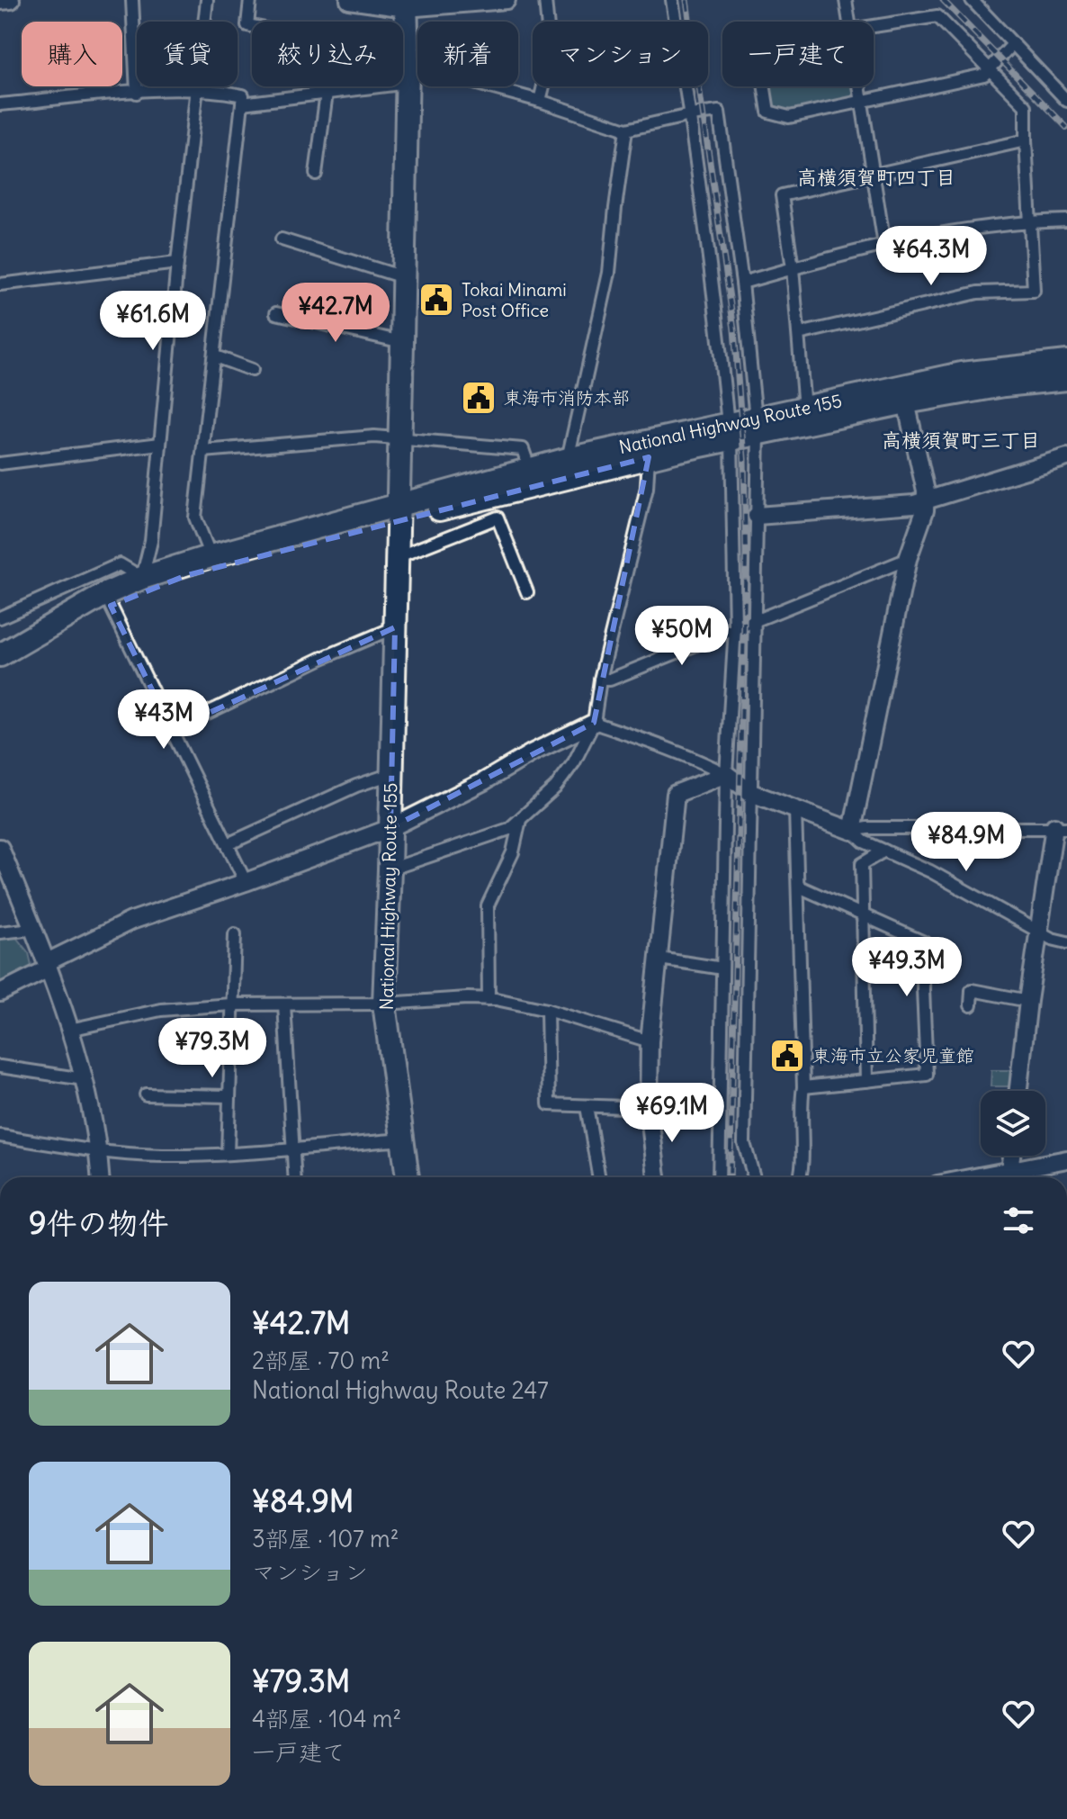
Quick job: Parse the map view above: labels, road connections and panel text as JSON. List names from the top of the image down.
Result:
{
  "streets": {
    "highway": ["National Highway Route 155"]
  },
  "districts": ["高横須賀町四丁目", "高横須賀町三丁目"],
  "places": {
    "public building": ["Tokai Minami Post Office", "東海市消防本部", "東海市立公家児童館"]
  },
  "page": {
    "chip": [
      "購入",
      "賃貸",
      "絞り込み",
      "新着",
      "マンション",
      "一戸建て"
    ],
    "price": [
      "¥64.3M",
      "¥42.7M",
      "¥61.6M",
      "¥50M",
      "¥43M",
      "¥84.9M",
      "¥49.3M",
      "¥79.3M",
      "¥69.1M"
    ],
    "heading": "9件の物件",
    "list": [
      {
        "name": "¥42.7M",
        "note": "2部屋 · 70 m² · National Highway Route 247"
      },
      {
        "name": "¥84.9M",
        "note": "3部屋 · 107 m² · マンション"
      },
      {
        "name": "¥79.3M",
        "note": "4部屋 · 104 m² · 一戸建て"
      }
    ]
  }
}
